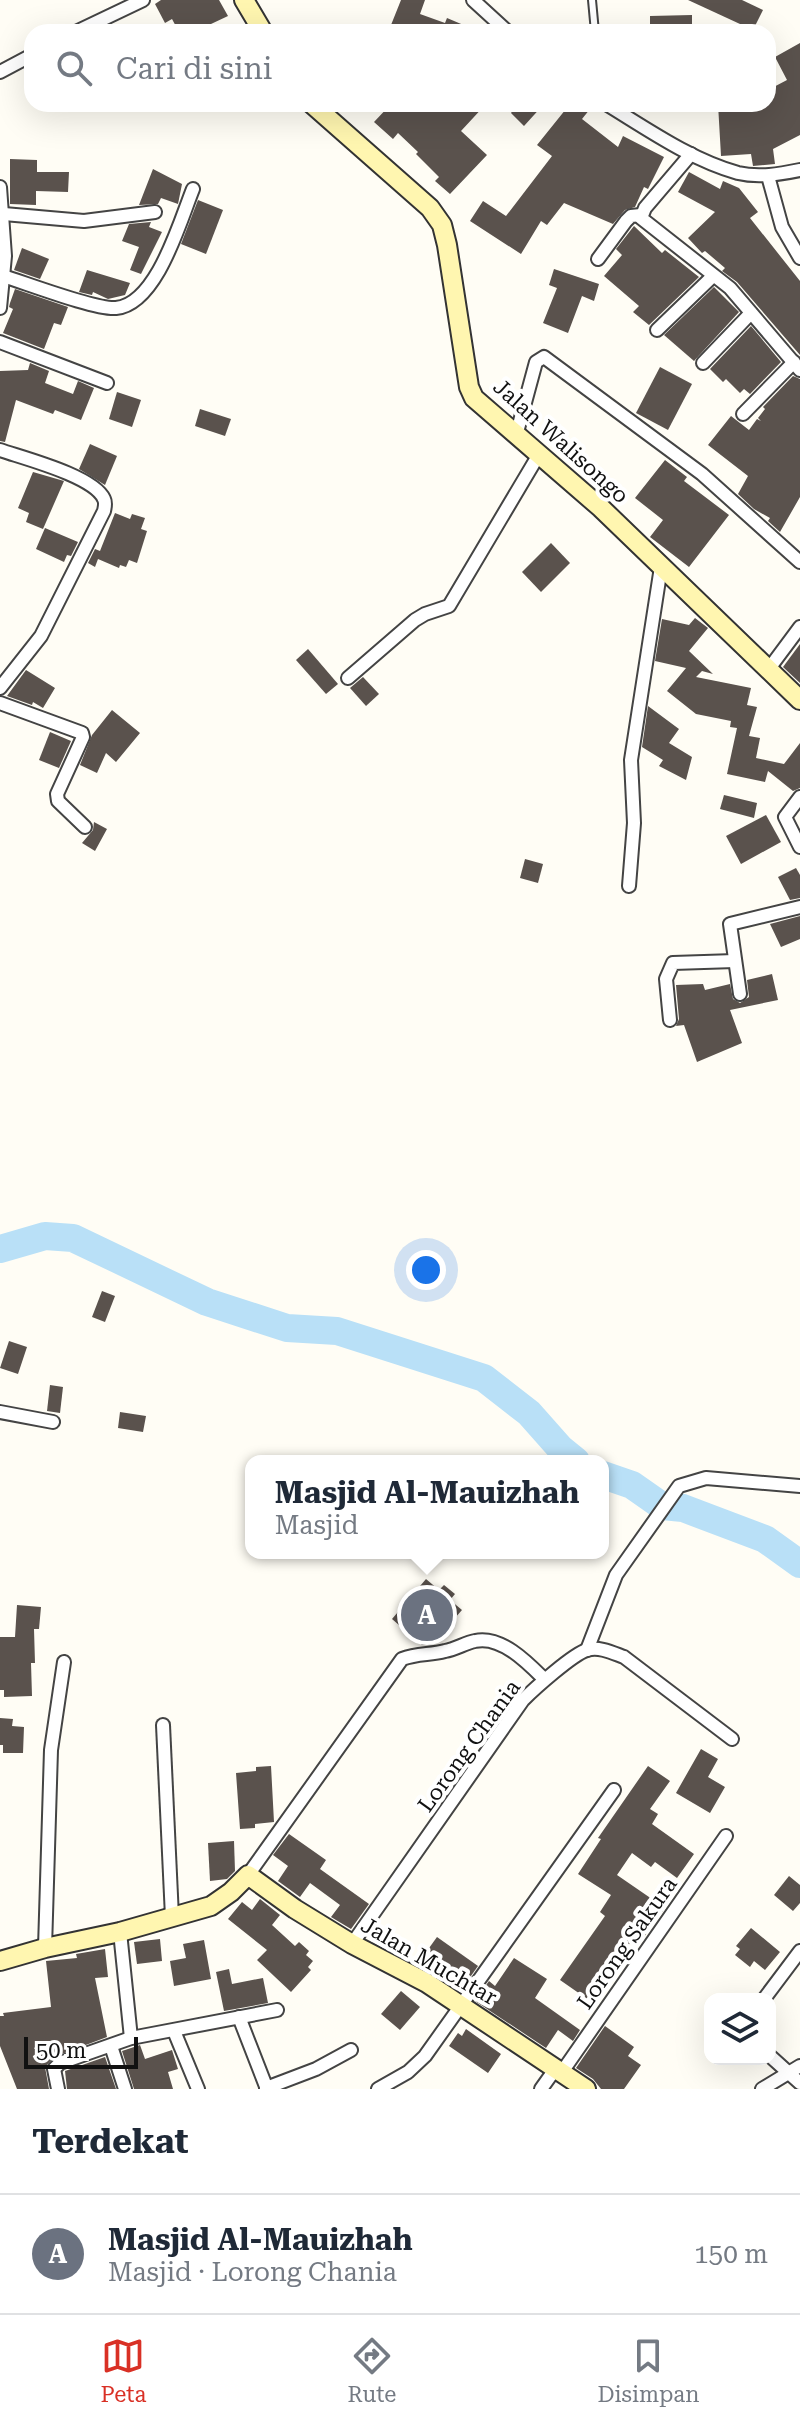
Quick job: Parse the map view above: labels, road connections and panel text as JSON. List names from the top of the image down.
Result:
{
  "streets": {
    "street": [
      "Jalan Walisongo",
      "Lorong Chania",
      "Lorong Sakura",
      "Jalan Muchtar"
    ]
  },
  "crossings": [
    ["Lorong Chania", "Jalan Muchtar"],
    ["Lorong Sakura", "Jalan Muchtar"]
  ],
  "scale_bar": "50 m",
  "page": {
    "search": "Cari di sini",
    "popup": ["Masjid Al-Mauizhah", "Masjid"],
    "pins": "A",
    "scale": "50 m",
    "heading": "Terdekat",
    "list": [
      {
        "mark": "A",
        "name": "Masjid Al-Mauizhah",
        "note": "Masjid · Lorong Chania",
        "value": "150 m"
      }
    ],
    "nav": ["Peta", "Rute", "Disimpan"]
  }
}
